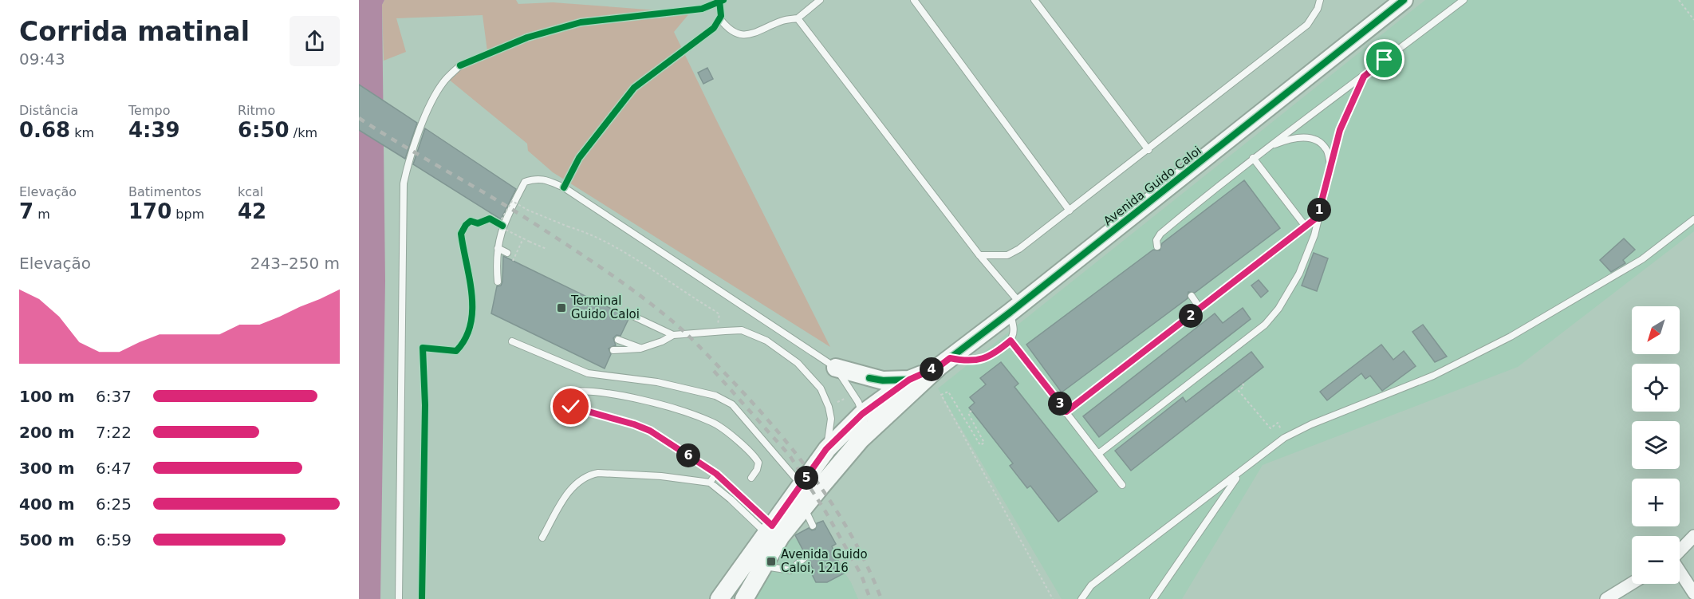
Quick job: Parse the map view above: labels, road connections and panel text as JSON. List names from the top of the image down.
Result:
{
  "streets": {
    "main road": ["Avenida Guido Caloi"]
  },
  "places": {
    "transit": ["Terminal Guido Caloi", "Avenida Guido Caloi, 1216"]
  },
  "north": "bottom left",
  "page": {
    "heading": ["Corrida matinal", "09:43"],
    "stats": [
      ["Distância", "0.68 km"],
      ["Tempo", "4:39"],
      ["Ritmo", "6:50 /km"],
      ["Elevação", "7 m"],
      ["Batimentos", "170 bpm"],
      ["kcal", "42"]
    ],
    "pins": [
      "1",
      "2",
      "4",
      "3",
      "6",
      "5"
    ],
    "chart": ["Elevação", "243–250 m"],
    "map_buttons": ["+", "−"],
    "list": [
      {
        "name": "100 m",
        "note": "6:37"
      },
      {
        "name": "200 m",
        "note": "7:22"
      },
      {
        "name": "300 m",
        "note": "6:47"
      },
      {
        "name": "400 m",
        "note": "6:25"
      },
      {
        "name": "500 m",
        "note": "6:59"
      }
    ]
  }
}
